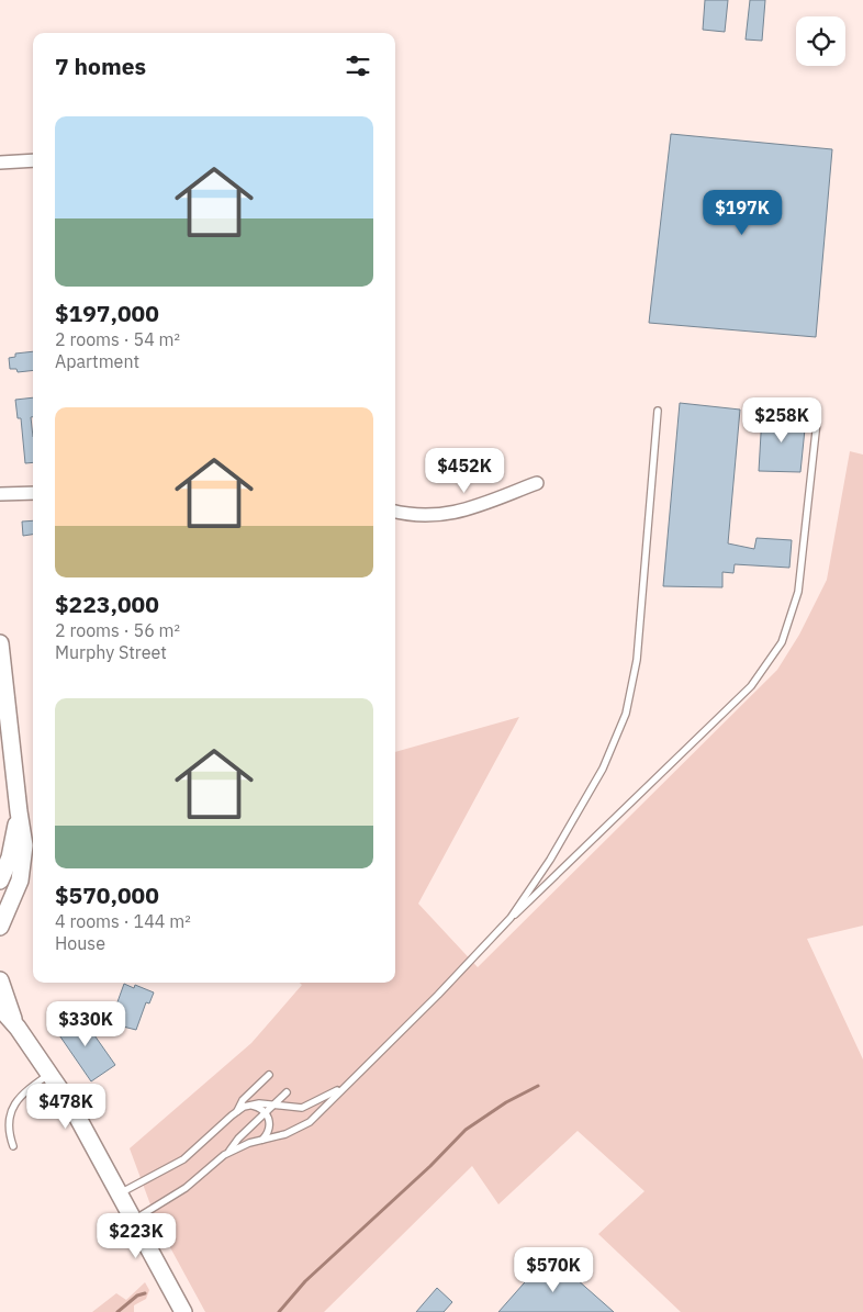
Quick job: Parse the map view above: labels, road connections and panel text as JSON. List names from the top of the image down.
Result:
{
  "page": {
    "heading": "7 homes",
    "list": [
      {
        "name": "$197,000",
        "note": "2 rooms · 54 m² · Apartment"
      },
      {
        "name": "$223,000",
        "note": "2 rooms · 56 m² · Murphy Street"
      },
      {
        "name": "$570,000",
        "note": "4 rooms · 144 m² · House"
      }
    ],
    "price": [
      "$197K",
      "$258K",
      "$452K",
      "$330K",
      "$478K",
      "$223K",
      "$570K"
    ]
  }
}
